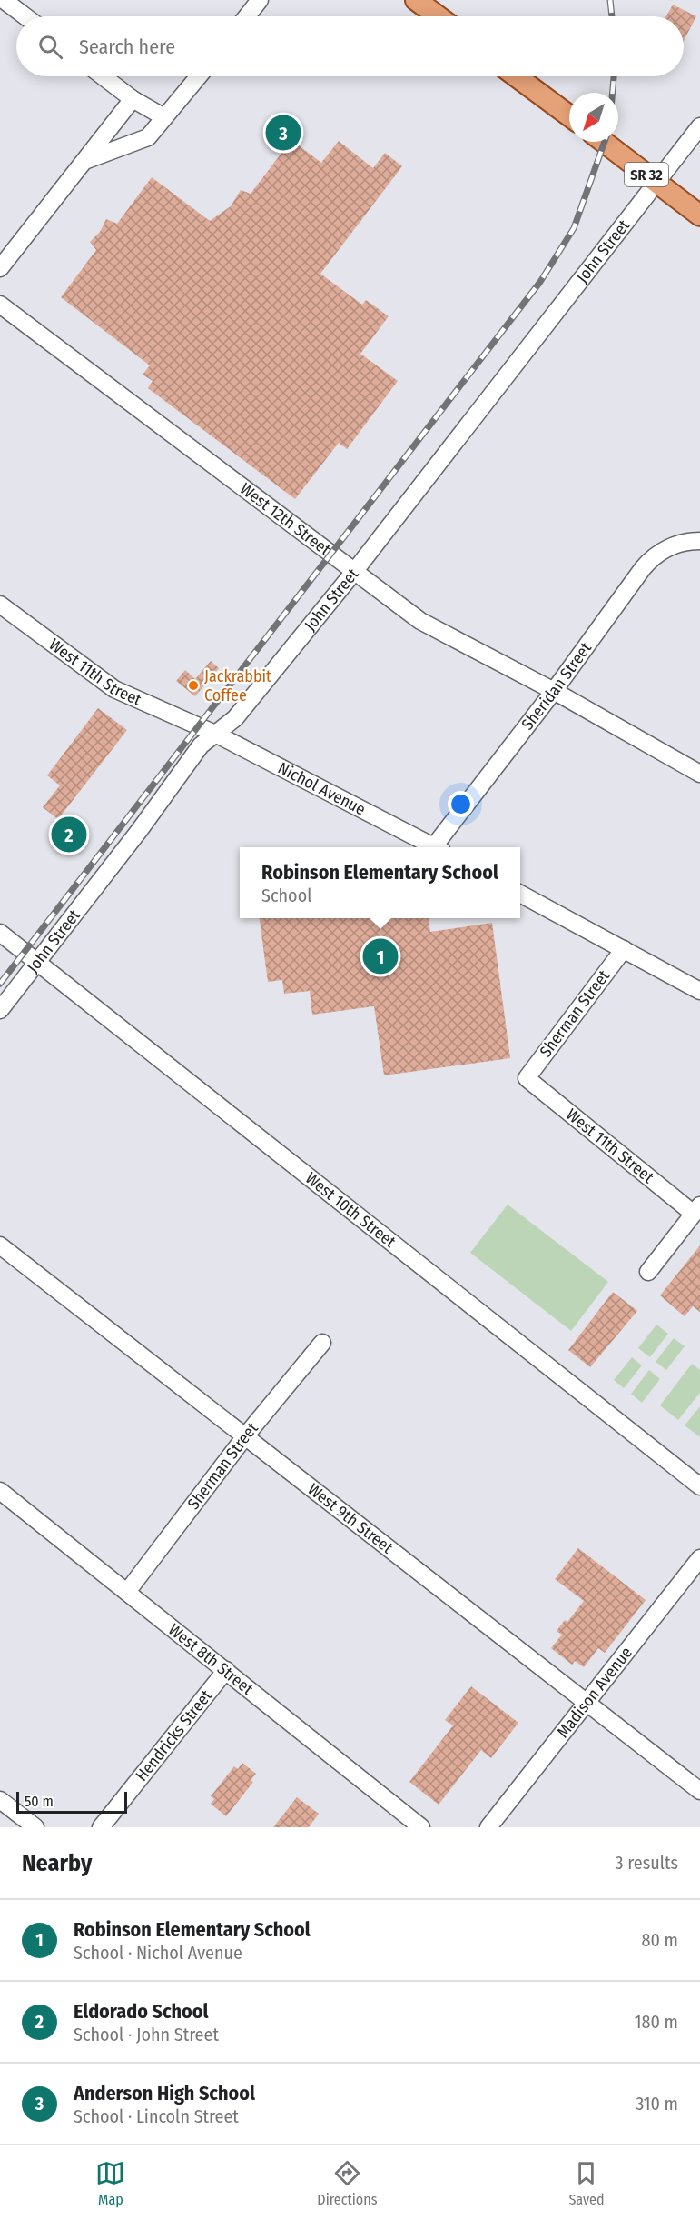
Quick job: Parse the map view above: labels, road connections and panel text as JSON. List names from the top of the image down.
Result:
{
  "streets": {
    "main road": ["SR 32"],
    "street": [
      "John Street",
      "West 12th Street",
      "West 11th Street",
      "Sheridan Street",
      "Nichol Avenue",
      "Sherman Street",
      "West 10th Street",
      "West 9th Street",
      "West 8th Street",
      "Madison Avenue",
      "Hendricks Street"
    ]
  },
  "crossings": [
    ["SR 32", "John Street"],
    ["John Street", "West 12th Street"],
    ["John Street", "Nichol Avenue"],
    ["John Street", "West 10th Street"],
    ["West 12th Street", "Sheridan Street"],
    ["West 11th Street", "Nichol Avenue"],
    ["West 11th Street", "Sherman Street"],
    ["Sherman Street", "West 9th Street"],
    ["Sherman Street", "West 8th Street"],
    ["West 9th Street", "Madison Avenue"],
    ["West 8th Street", "Hendricks Street"]
  ],
  "places": ["Jackrabbit Coffee"],
  "scale_bar": "50 m",
  "north": "bottom left",
  "page": {
    "search": "Search here",
    "pins": ["3", "2", "1"],
    "popup": ["Robinson Elementary School", "School"],
    "scale": "50 m",
    "heading": ["Nearby", "3 results"],
    "list": [
      {
        "mark": "1",
        "name": "Robinson Elementary School",
        "note": "School · Nichol Avenue",
        "value": "80 m"
      },
      {
        "mark": "2",
        "name": "Eldorado School",
        "note": "School · John Street",
        "value": "180 m"
      },
      {
        "mark": "3",
        "name": "Anderson High School",
        "note": "School · Lincoln Street",
        "value": "310 m"
      }
    ],
    "nav": ["Map", "Directions", "Saved"]
  }
}
